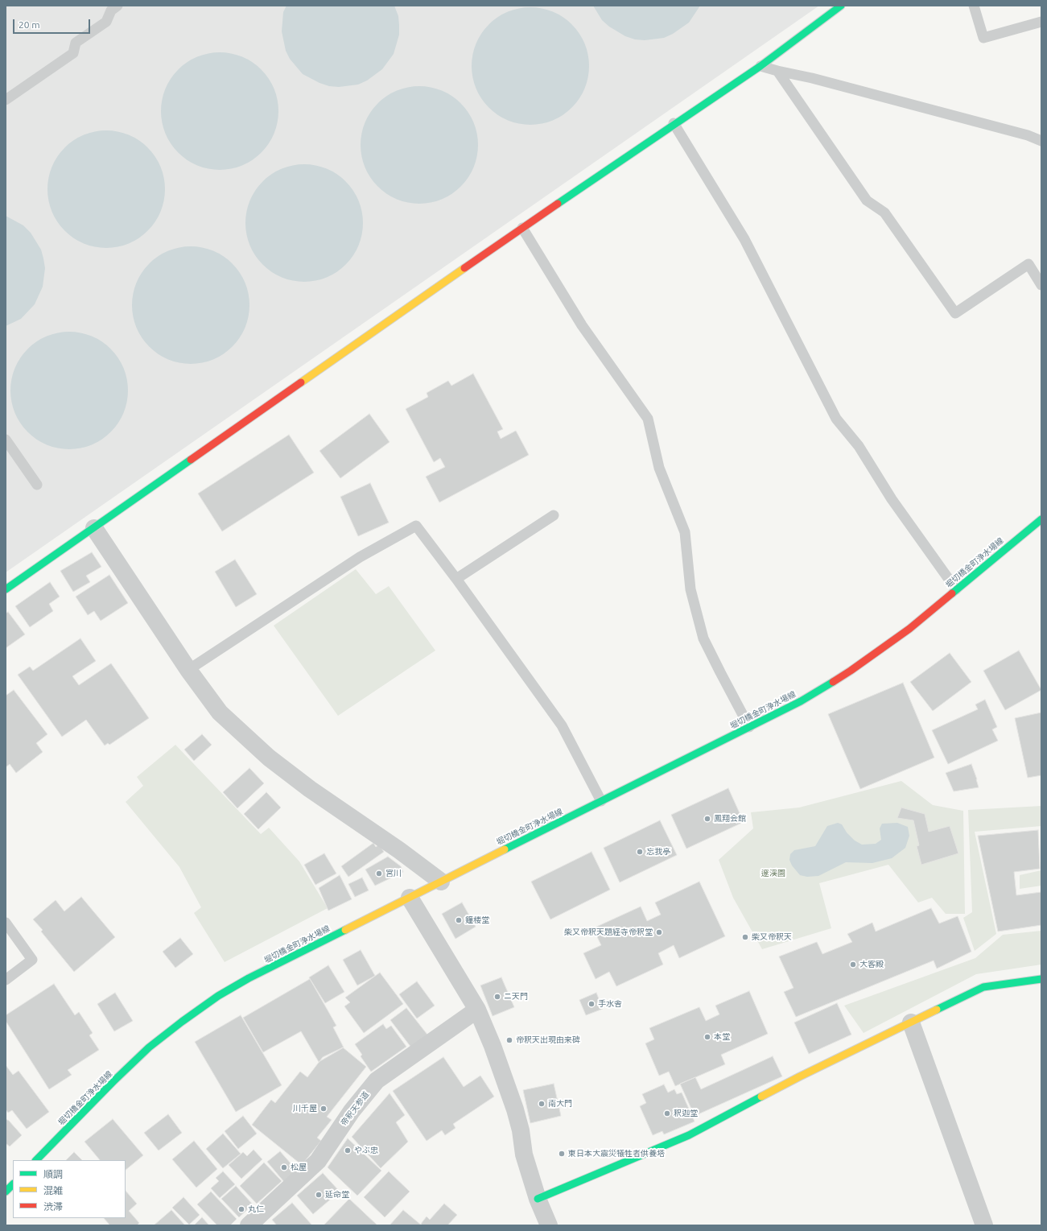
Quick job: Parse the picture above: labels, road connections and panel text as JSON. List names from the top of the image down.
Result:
{
  "streets": {
    "street": ["堀切橋金町浄水場線", "帝釈天参道"]
  },
  "parks": ["邃渓園"],
  "places": [
    "鳳翔会館",
    "忘我亭",
    "宮川",
    "鐘楼堂",
    "柴又帝釈天題経寺帝釈堂",
    "柴又帝釈天",
    "大客殿",
    "ニ天門",
    "手水舎",
    "本堂",
    "帝釈天出現由来碑",
    "南大門",
    "川千屋",
    "釈迦堂",
    "やぶ忠",
    "東日本大震災犠牲者供養塔",
    "松屋",
    "延命堂",
    "丸仁"
  ],
  "legend": ["順調", "混雑", "渋滞"],
  "scale_bar": "20 m"
}
